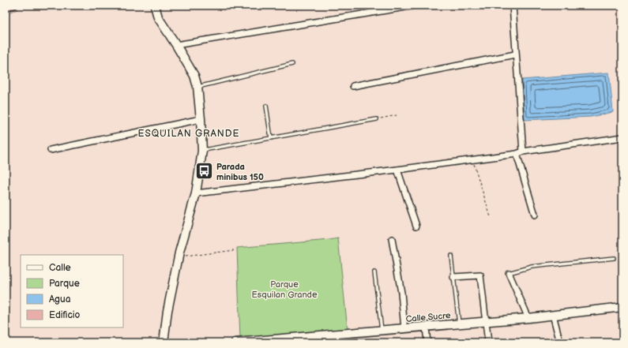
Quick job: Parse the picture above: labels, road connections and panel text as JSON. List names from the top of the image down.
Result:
{
  "streets": {
    "street": ["Calle Sucre"]
  },
  "districts": ["ESQUILAN GRANDE"],
  "parks": ["Parque Esquilan Grande"],
  "places": {
    "bus stop": ["Parada minibus 150"]
  },
  "legend": [
    "Calle",
    "Parque",
    "Agua",
    "Edificio"
  ]
}
